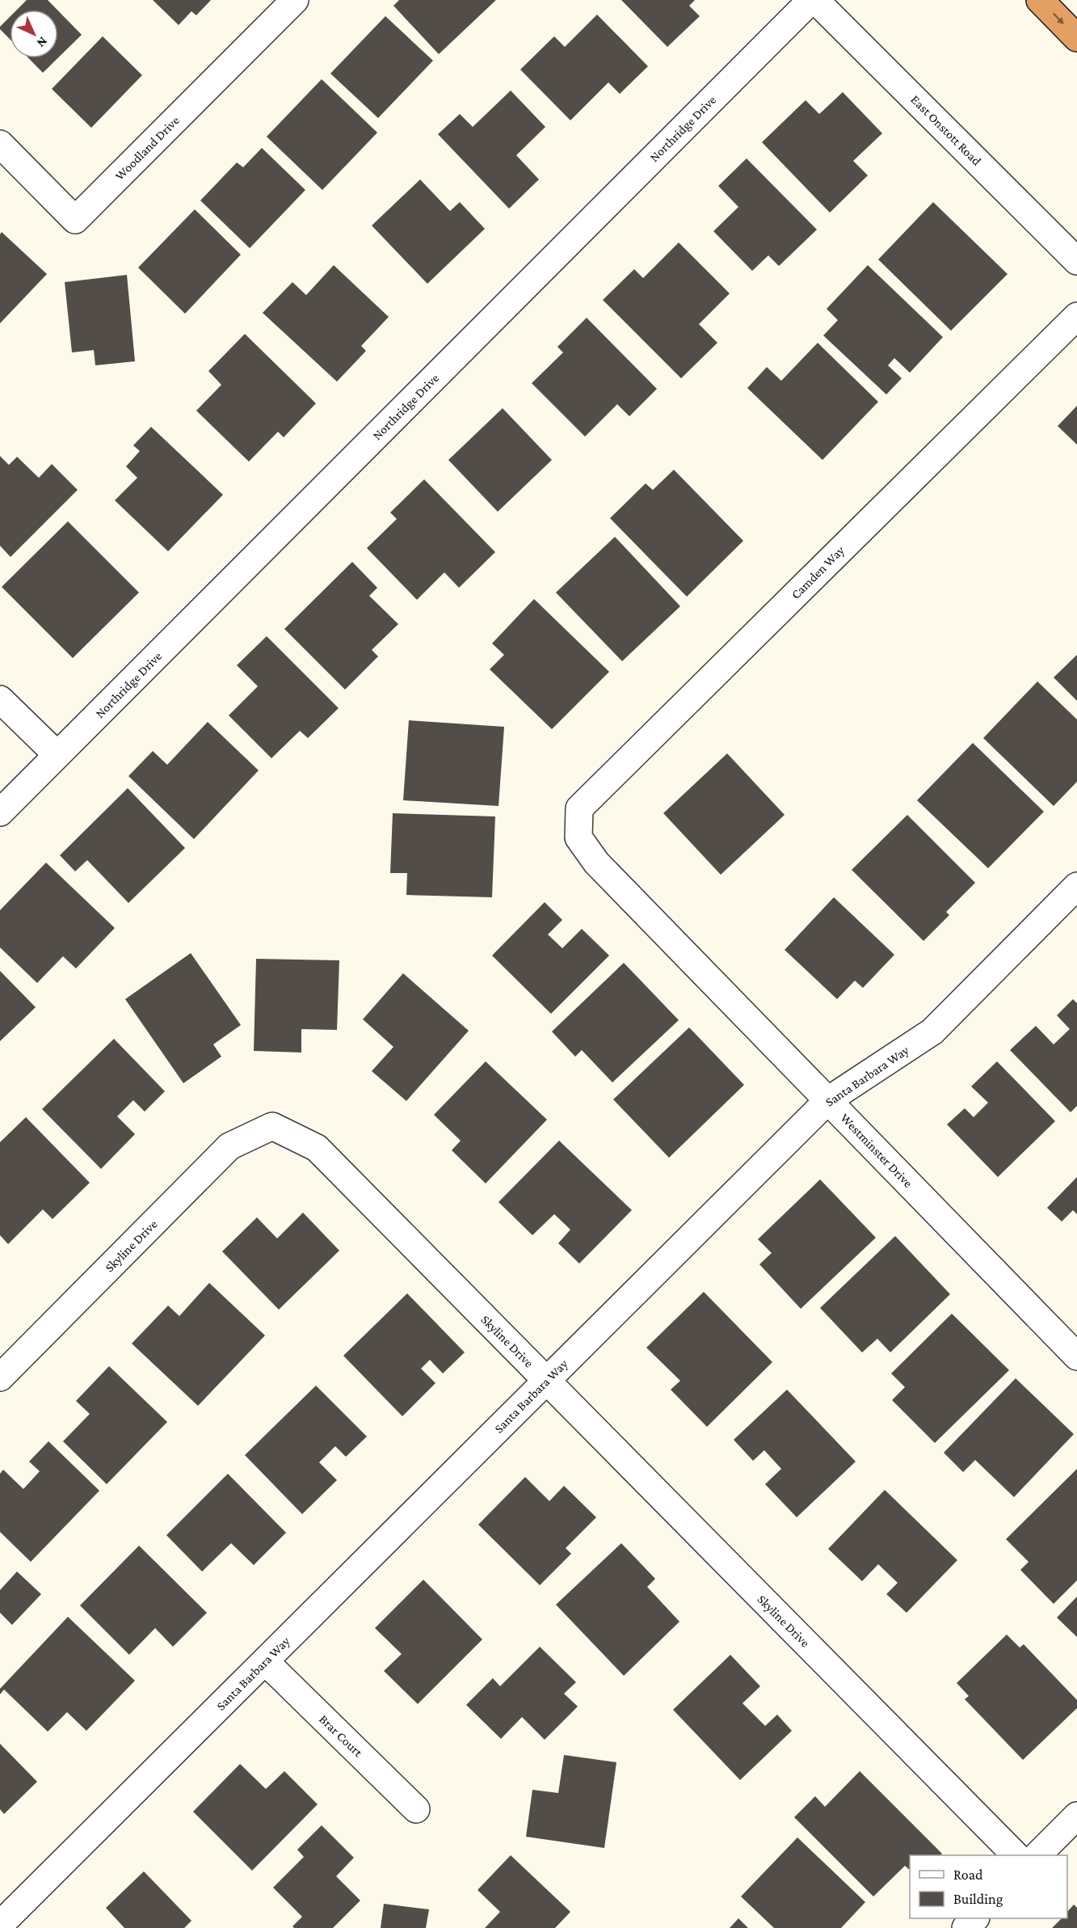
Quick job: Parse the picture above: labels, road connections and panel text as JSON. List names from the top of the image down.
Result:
{
  "streets": {
    "street": [
      "Northridge Drive",
      "East Onstott Road",
      "Woodland Drive",
      "Camden Way",
      "Santa Barbara Way",
      "Westminster Drive",
      "Skyline Drive",
      "Brar Court"
    ]
  },
  "crossings": [
    ["Camden Way", "Westminster Drive"],
    ["Santa Barbara Way", "Westminster Drive"],
    ["Santa Barbara Way", "Skyline Drive"],
    ["Santa Barbara Way", "Brar Court"]
  ],
  "legend": ["Road", "Building"],
  "north": "bottom right"
}
